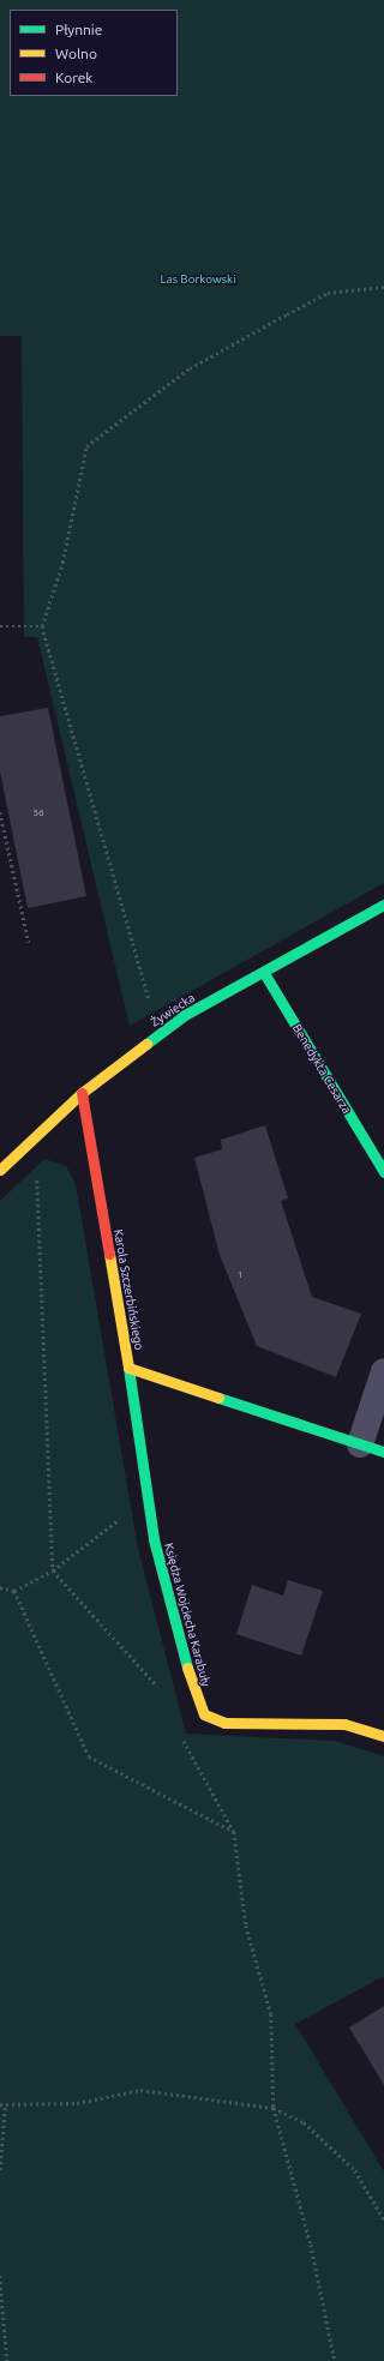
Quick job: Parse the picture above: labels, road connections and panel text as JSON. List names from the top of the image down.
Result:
{
  "streets": {
    "street": [
      "Żywiecka",
      "Benedykta Cesarza",
      "Karola Szczerbińskiego",
      "Księdza Wojciecha Karabuły"
    ]
  },
  "crossings": [
    ["Żywiecka", "Benedykta Cesarza"],
    ["Żywiecka", "Karola Szczerbińskiego"],
    ["Karola Szczerbińskiego", "Księdza Wojciecha Karabuły"]
  ],
  "parks": ["Las Borkowski"],
  "house_numbers": ["56", "1"],
  "legend": ["Płynnie", "Wolno", "Korek"]
}
